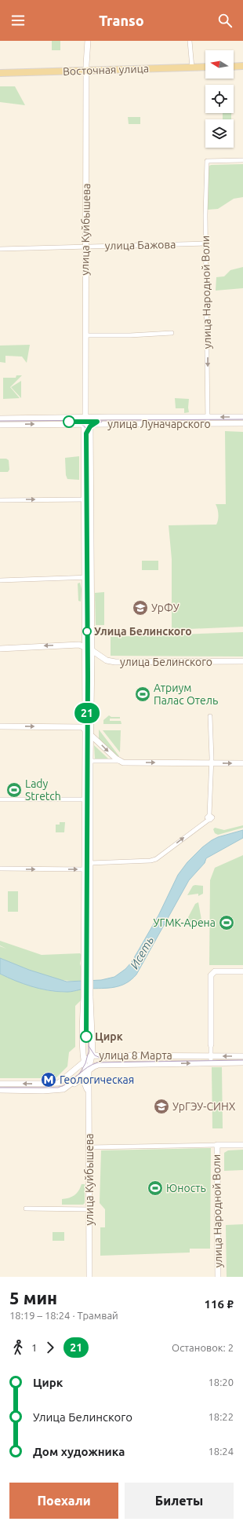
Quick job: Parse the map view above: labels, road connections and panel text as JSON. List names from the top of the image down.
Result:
{
  "streets": {
    "main road": [
      "Восточная улица",
      "улица Куйбышева",
      "улица Народной Воли",
      "улица Луначарского",
      "улица Белинского",
      "улица 8 Марта"
    ],
    "street": ["улица Бажова"]
  },
  "crossings": [
    ["Восточная улица", "улица Куйбышева"],
    ["улица Куйбышева", "улица Бажова"],
    ["улица Куйбышева", "улица Луначарского"],
    ["улица Куйбышева", "улица Белинского"],
    ["улица Куйбышева", "улица 8 Марта"],
    ["улица Бажова", "улица Народной Воли"],
    ["улица Народной Воли", "улица Луначарского"]
  ],
  "one_way": ["улица Народной Воли"],
  "water": ["Исеть"],
  "places": {
    "school or university": ["УрФУ", "УрГЭУ-СИНХ"],
    "other": ["Улица Белинского", "Цирк"],
    "sports": [
      "Атриум Палас Отель",
      "Lady Stretch",
      "УГМК-Арена",
      "Юность"
    ],
    "metro station": ["Геологическая"]
  },
  "lines": ["tram line 21"],
  "north": "left",
  "page": {
    "header": "Transo",
    "on_map": "21",
    "heading": ["5 мин", "18:19 – 18:24 · Трамвай", "116 ₽"],
    "legs": ["1", "21", "Остановок: 2"],
    "list": [
      {
        "name": "Цирк",
        "value": "18:20"
      },
      {
        "name": "Улица Белинского",
        "value": "18:22"
      },
      {
        "name": "Дом художника",
        "value": "18:24"
      }
    ],
    "buttons": ["Поехали", "Билеты"]
  }
}
